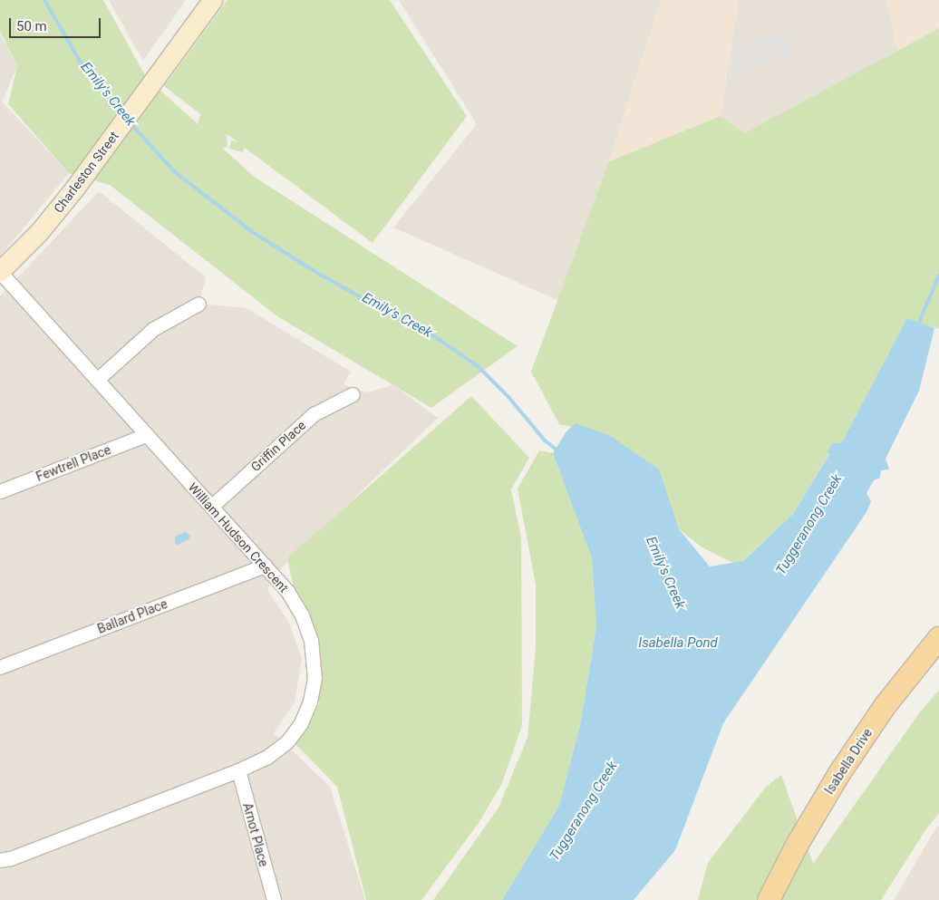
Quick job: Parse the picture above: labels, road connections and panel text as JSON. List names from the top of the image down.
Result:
{
  "streets": {
    "main road": ["Isabella Drive"],
    "street": [
      "Charleston Street",
      "Griffin Place",
      "Fewtrell Place",
      "William Hudson Crescent",
      "Ballard Place",
      "Arnot Place"
    ]
  },
  "crossings": [
    ["Charleston Street", "William Hudson Crescent"],
    ["Griffin Place", "William Hudson Crescent"],
    ["Fewtrell Place", "William Hudson Crescent"],
    ["William Hudson Crescent", "Ballard Place"],
    ["William Hudson Crescent", "Arnot Place"]
  ],
  "water": ["Emily's Creek", "Tuggeranong Creek", "Isabella Pond"],
  "scale_bar": "50 m"
}
